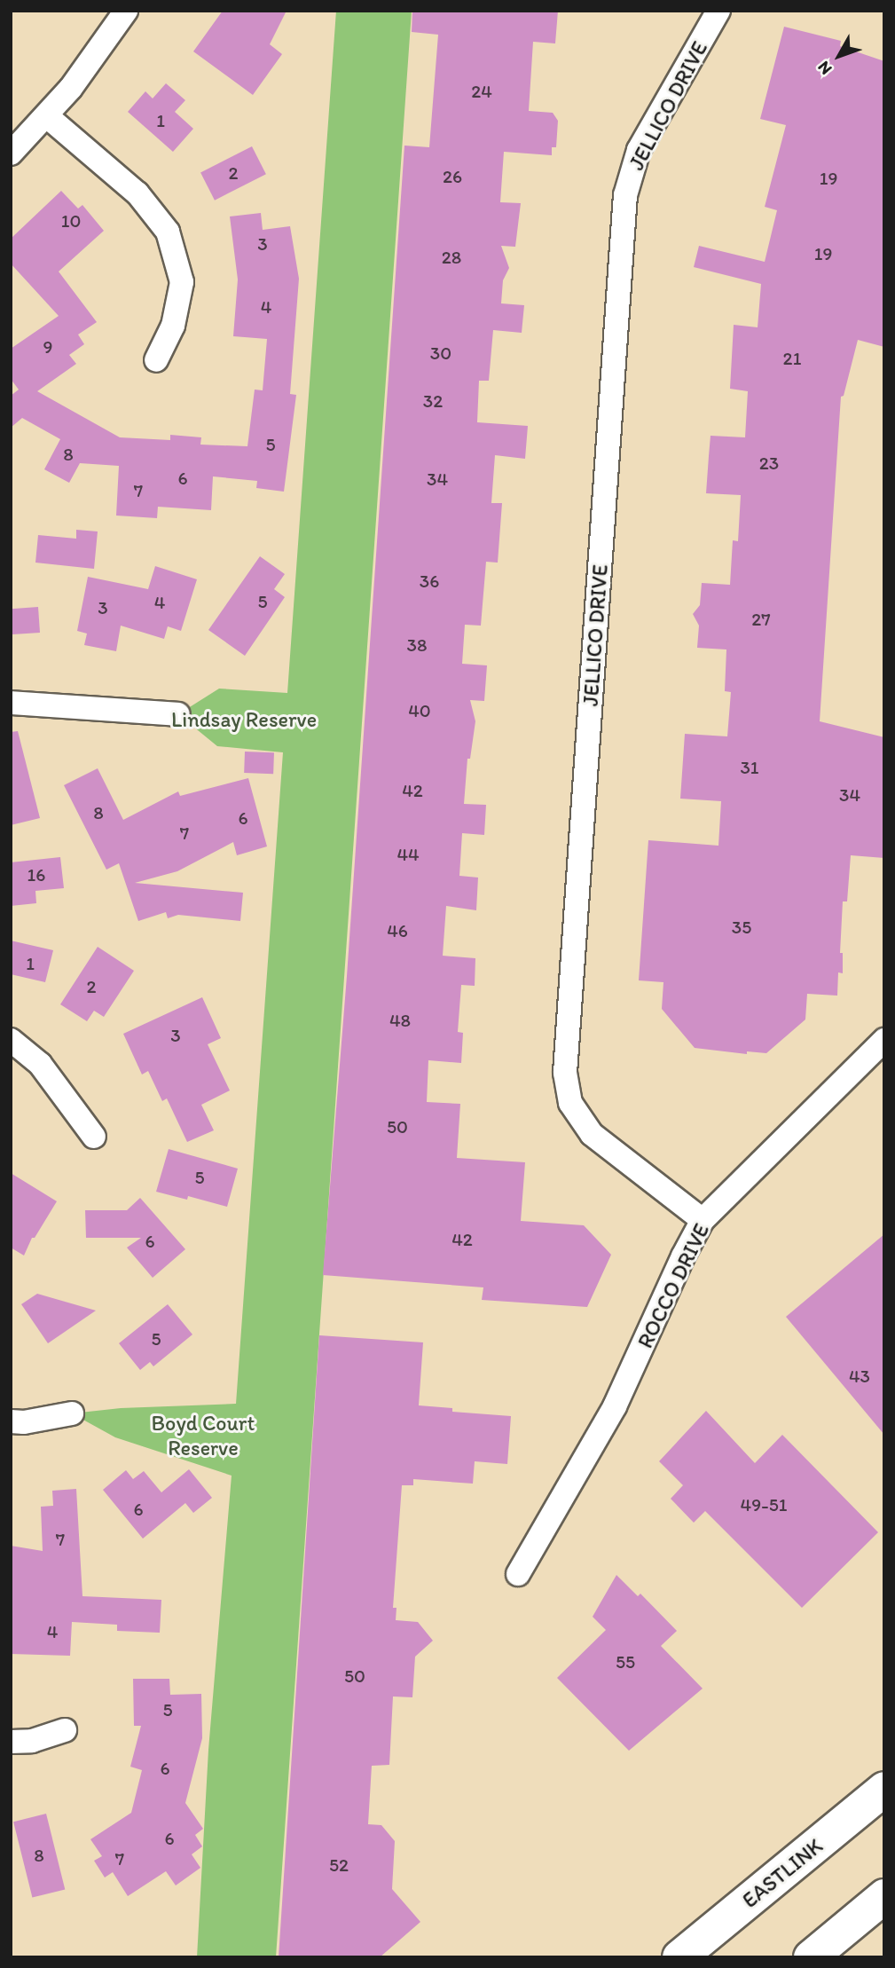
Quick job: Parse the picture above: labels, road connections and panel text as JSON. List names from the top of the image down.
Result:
{
  "streets": {
    "highway": ["EASTLINK"],
    "street": ["JELLICO DRIVE", "ROCCO DRIVE"]
  },
  "crossings": [
    ["JELLICO DRIVE", "ROCCO DRIVE"]
  ],
  "parks": ["Lindsay Reserve", "Boyd Court Reserve"],
  "house_numbers": [
    "24",
    "1",
    "2",
    "26",
    "19",
    "10",
    "3",
    "19",
    "28",
    "4",
    "9",
    "30",
    "21",
    "32",
    "5",
    "8",
    "23",
    "6",
    "34",
    "7",
    "36",
    "5",
    "4",
    "3",
    "27",
    "38",
    "40",
    "31",
    "42",
    "34",
    "8",
    "6",
    "7",
    "44",
    "16",
    "35",
    "46",
    "1",
    "2",
    "48",
    "3",
    "50",
    "5",
    "42",
    "6",
    "5",
    "43",
    "49-51",
    "6",
    "7",
    "4",
    "55",
    "50",
    "5",
    "6",
    "6",
    "8",
    "7",
    "52"
  ],
  "north": "bottom left"
}
